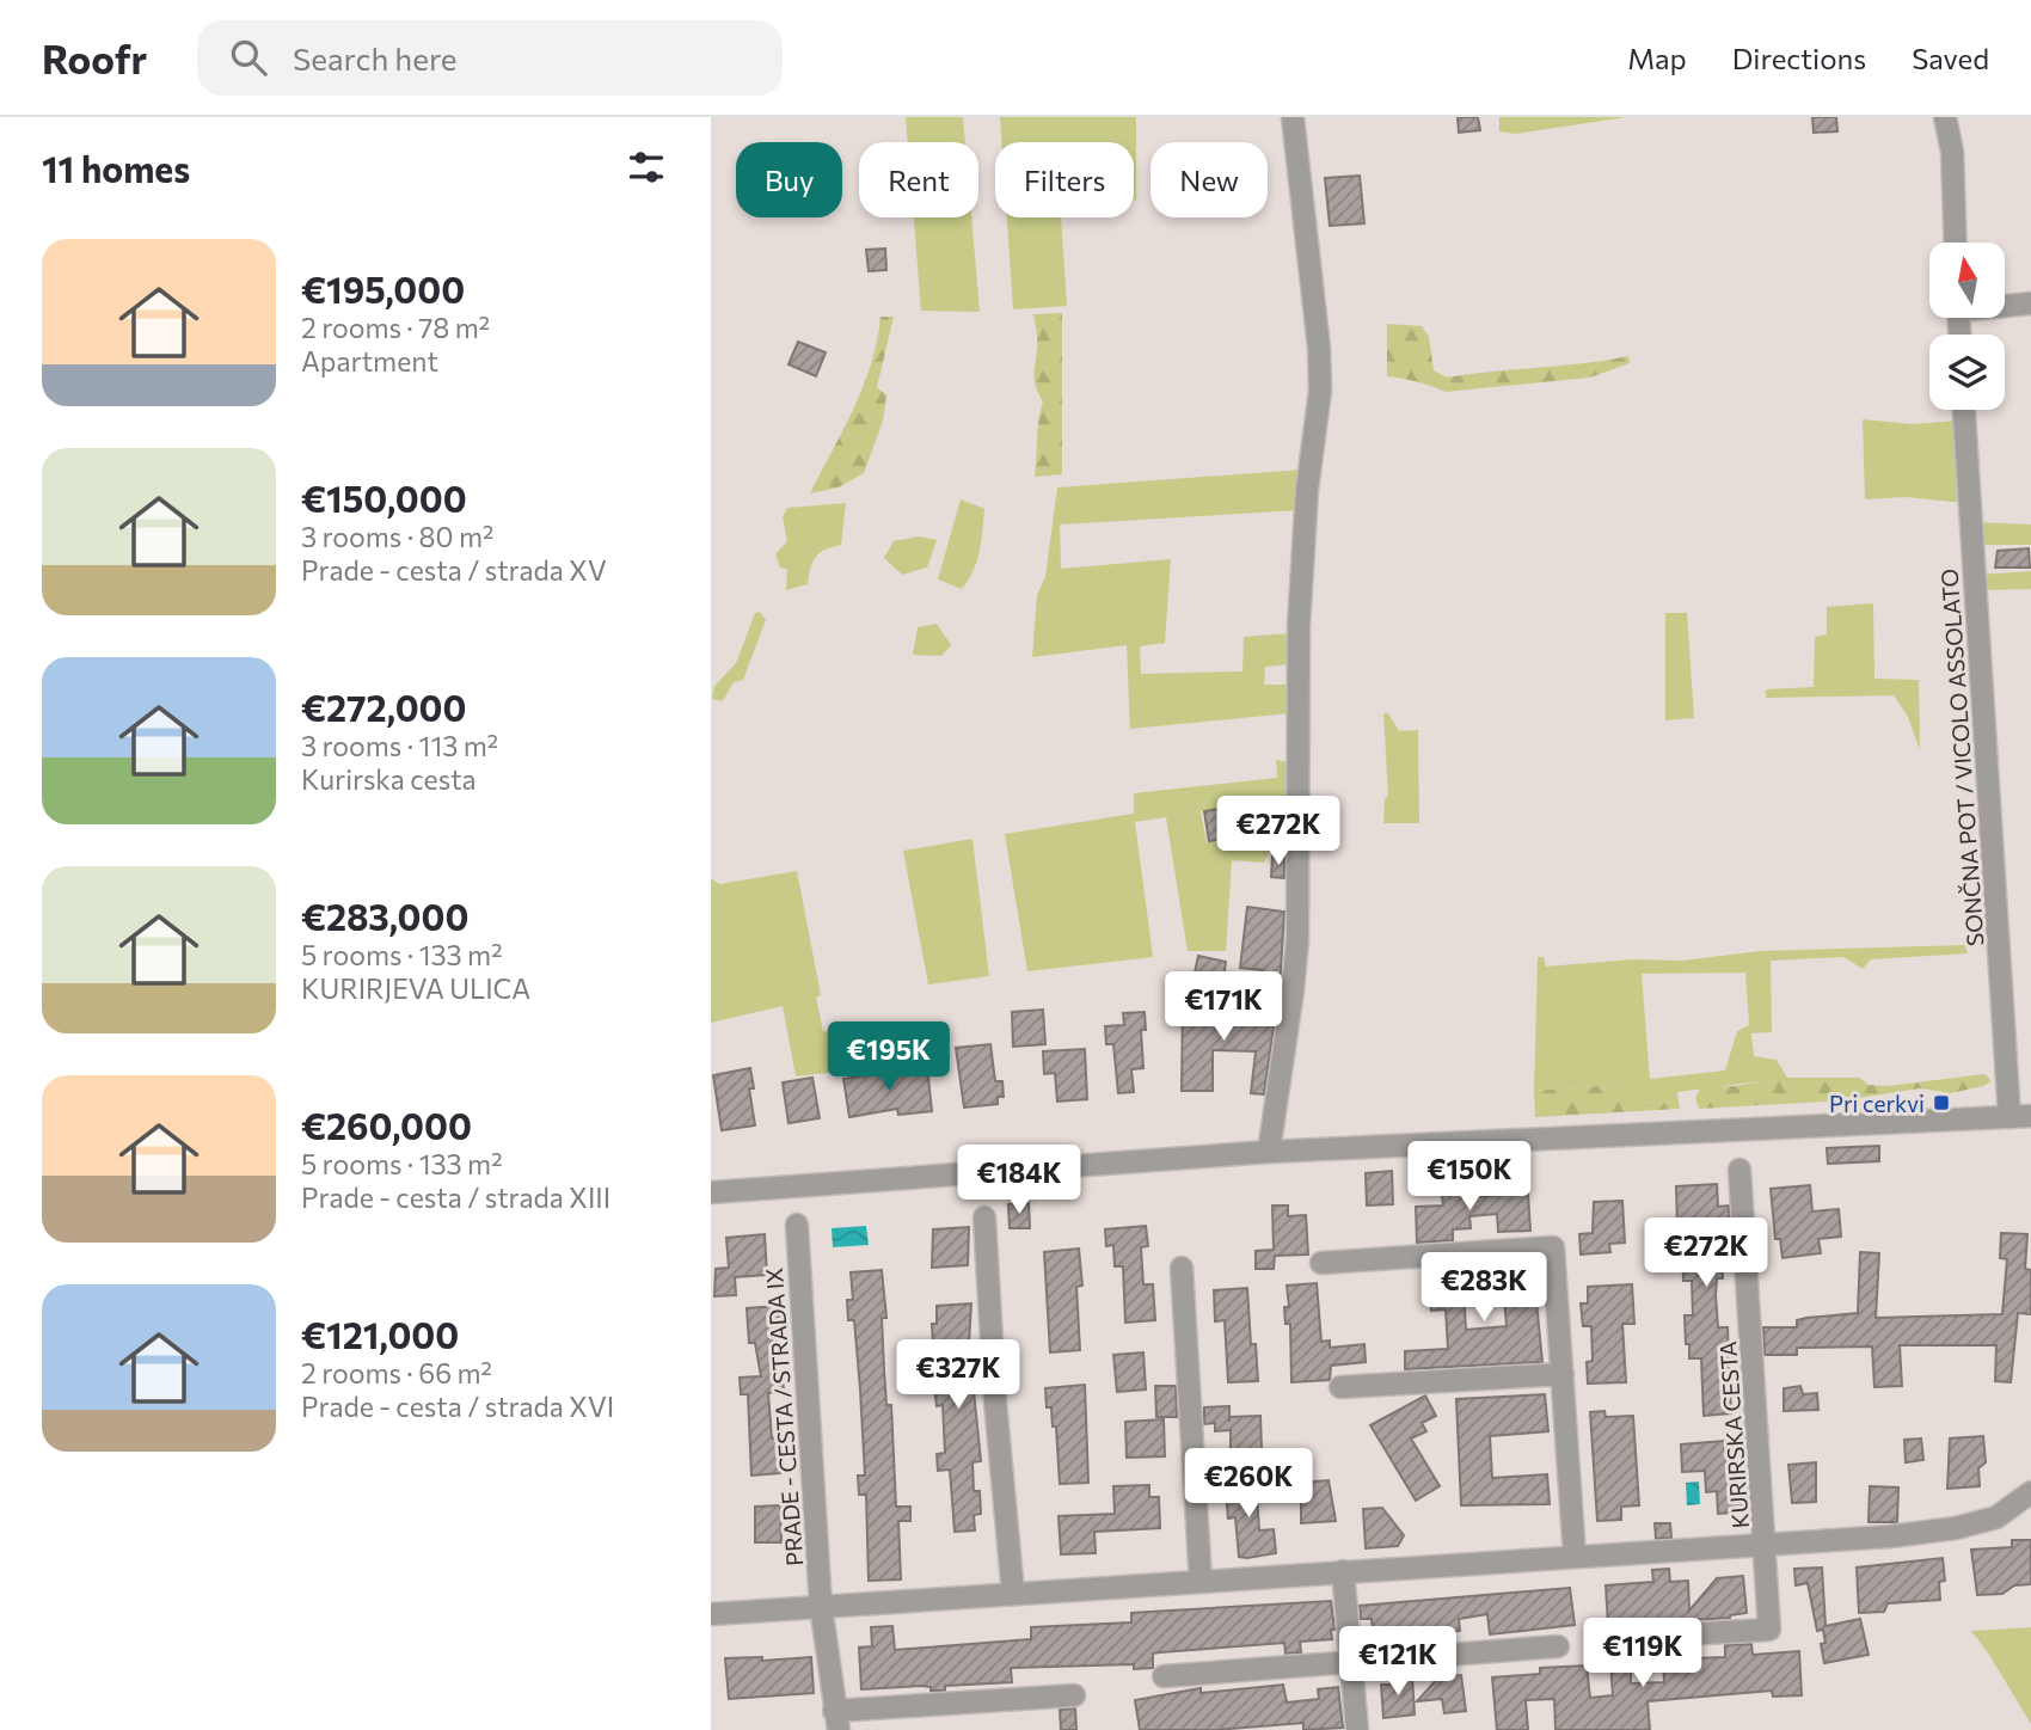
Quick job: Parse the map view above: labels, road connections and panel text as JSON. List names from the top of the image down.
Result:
{
  "streets": {
    "street": ["SONČNA POT / VICOLO ASSOLATO", "PRADE - CESTA / STRADA IX", "KURIRSKA CESTA"]
  },
  "places": {
    "transit": ["Pri cerkvi"]
  },
  "north": "top",
  "page": {
    "header": "Roofr",
    "search": "Search here",
    "nav": ["Map", "Directions", "Saved"],
    "heading": "11 homes",
    "chip": [
      "Buy",
      "Rent",
      "Filters",
      "New"
    ],
    "list": [
      {
        "name": "€195,000",
        "note": "2 rooms · 78 m² · Apartment"
      },
      {
        "name": "€150,000",
        "note": "3 rooms · 80 m² · Prade - cesta / strada XV"
      },
      {
        "name": "€272,000",
        "note": "3 rooms · 113 m² · Kurirska cesta"
      },
      {
        "name": "€283,000",
        "note": "5 rooms · 133 m² · KURIRJEVA ULICA"
      },
      {
        "name": "€260,000",
        "note": "5 rooms · 133 m² · Prade - cesta / strada XIII"
      },
      {
        "name": "€121,000",
        "note": "2 rooms · 66 m² · Prade - cesta / strada XVI"
      }
    ],
    "price": [
      "€272K",
      "€171K",
      "€195K",
      "€150K",
      "€184K",
      "€272K",
      "€283K",
      "€327K",
      "€260K",
      "€119K",
      "€121K"
    ]
  }
}
